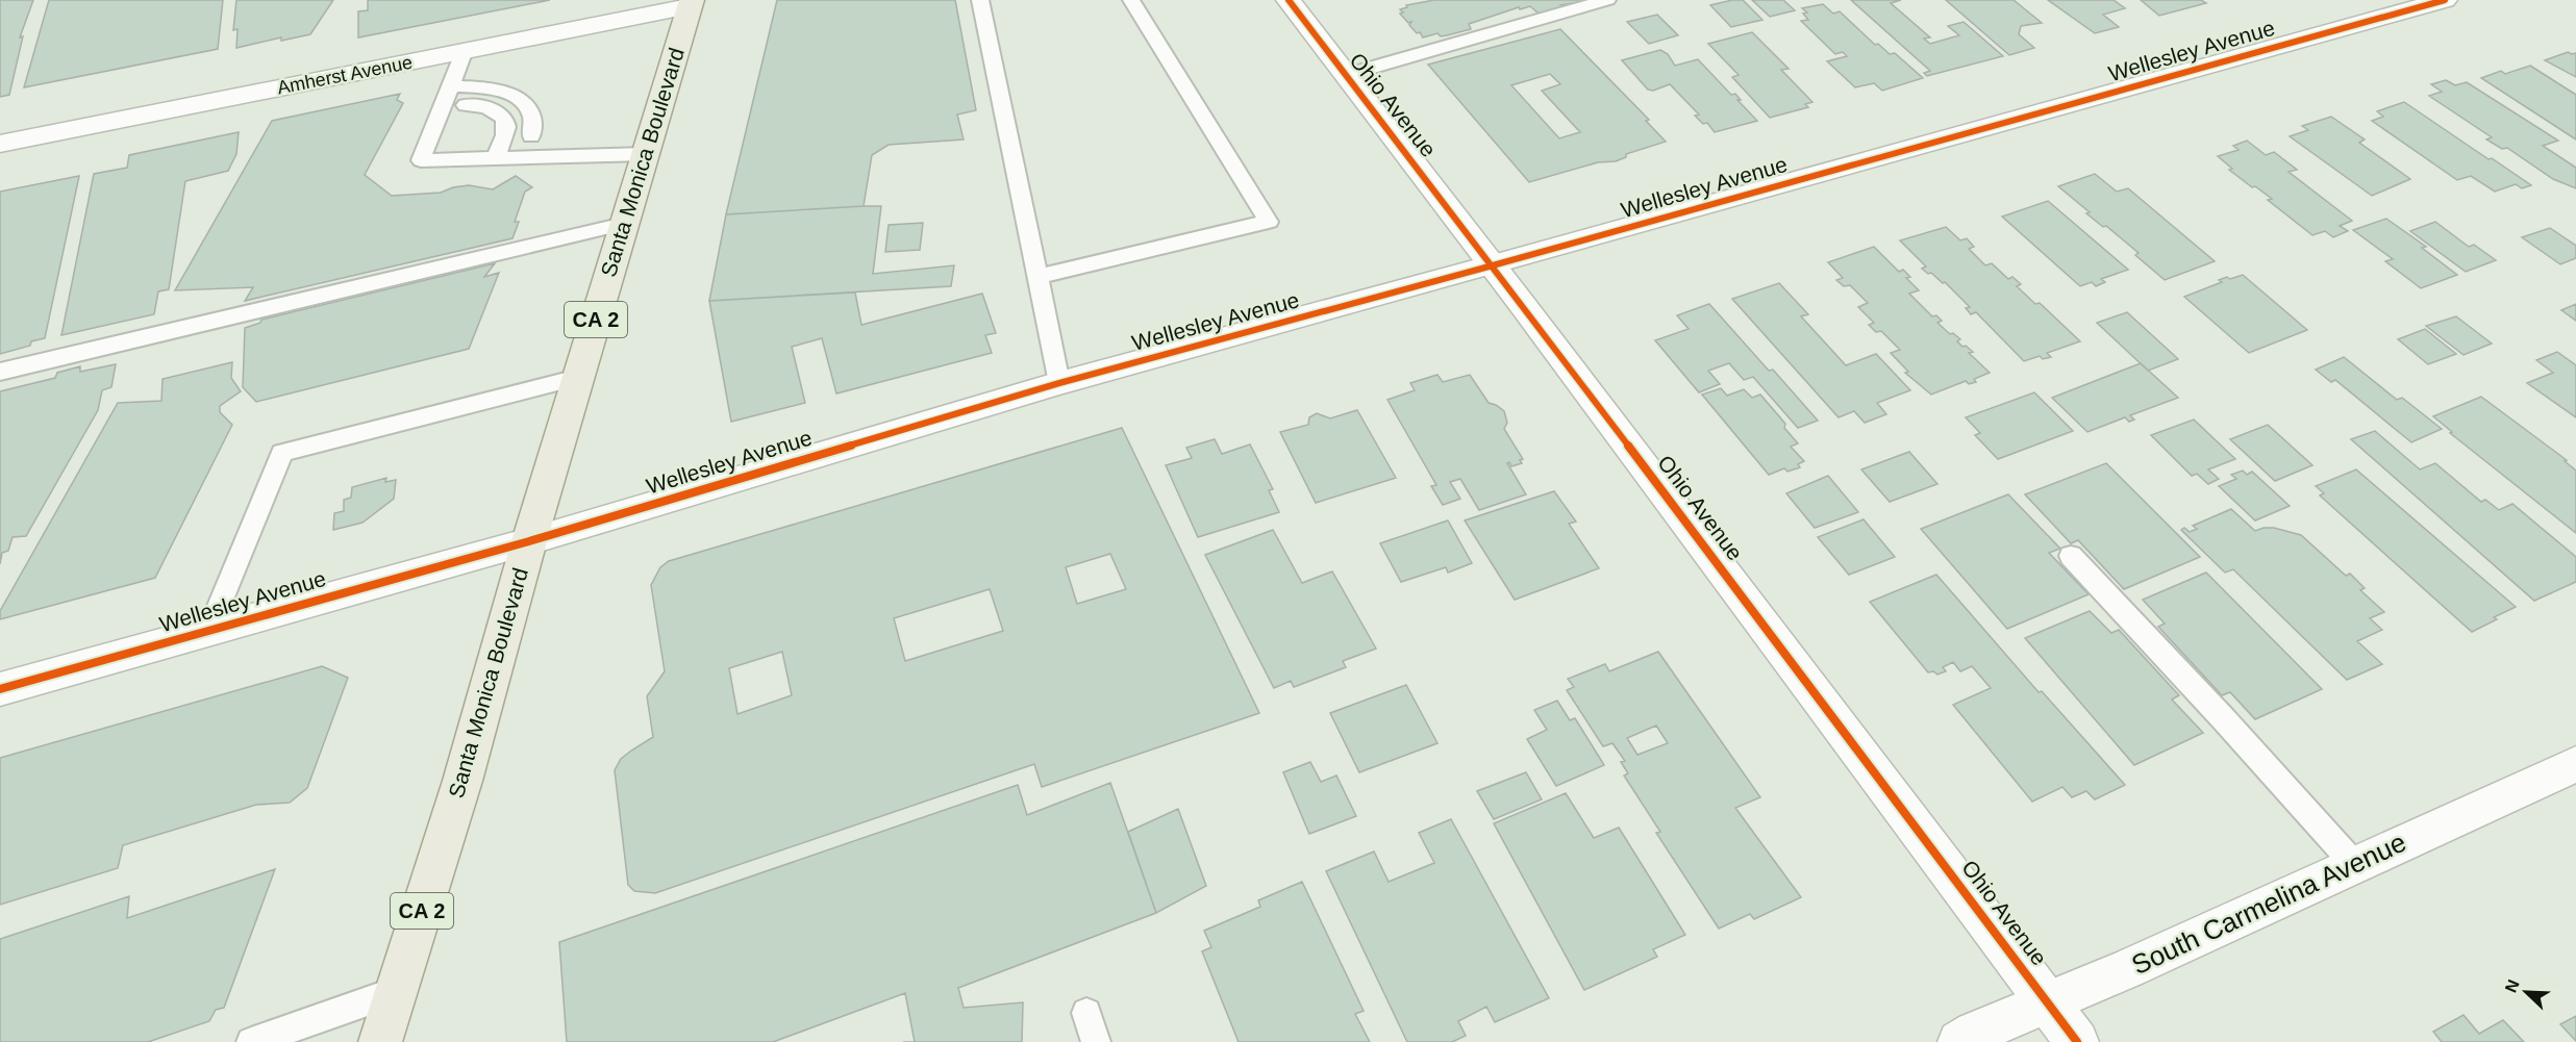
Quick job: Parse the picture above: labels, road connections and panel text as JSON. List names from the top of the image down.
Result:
{
  "streets": {
    "main road": ["Santa Monica Boulevard", "CA 2"],
    "street": [
      "Wellesley Avenue",
      "Amherst Avenue",
      "Ohio Avenue",
      "South Carmelina Avenue"
    ]
  },
  "crossings": [
    ["Wellesley Avenue", "Ohio Avenue"],
    ["Wellesley Avenue", "Santa Monica Boulevard"],
    ["Amherst Avenue", "Santa Monica Boulevard"],
    ["Ohio Avenue", "South Carmelina Avenue"]
  ],
  "north": "top left"
}
